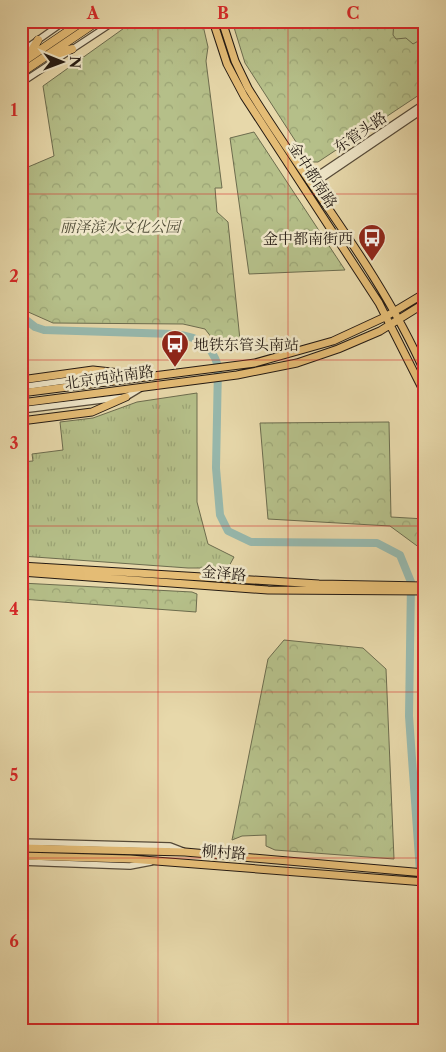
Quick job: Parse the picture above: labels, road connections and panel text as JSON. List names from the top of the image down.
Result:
{
  "streets": {
    "main road": [
      "金中都南路",
      "北京西站南路",
      "金泽路",
      "柳村路"
    ],
    "street": ["东管头路"]
  },
  "crossings": [
    ["东管头路", "金中都南路"],
    ["金中都南路", "北京西站南路"]
  ],
  "parks": ["丽泽滨水文化公园"],
  "places": {
    "bus stop": ["金中都南街西", "地铁东管头南站"]
  },
  "north": "right",
  "grid": {
    "columns": ["A", "B", "C"],
    "rows": [
      "1",
      "2",
      "3",
      "4",
      "5",
      "6"
    ]
  }
}
